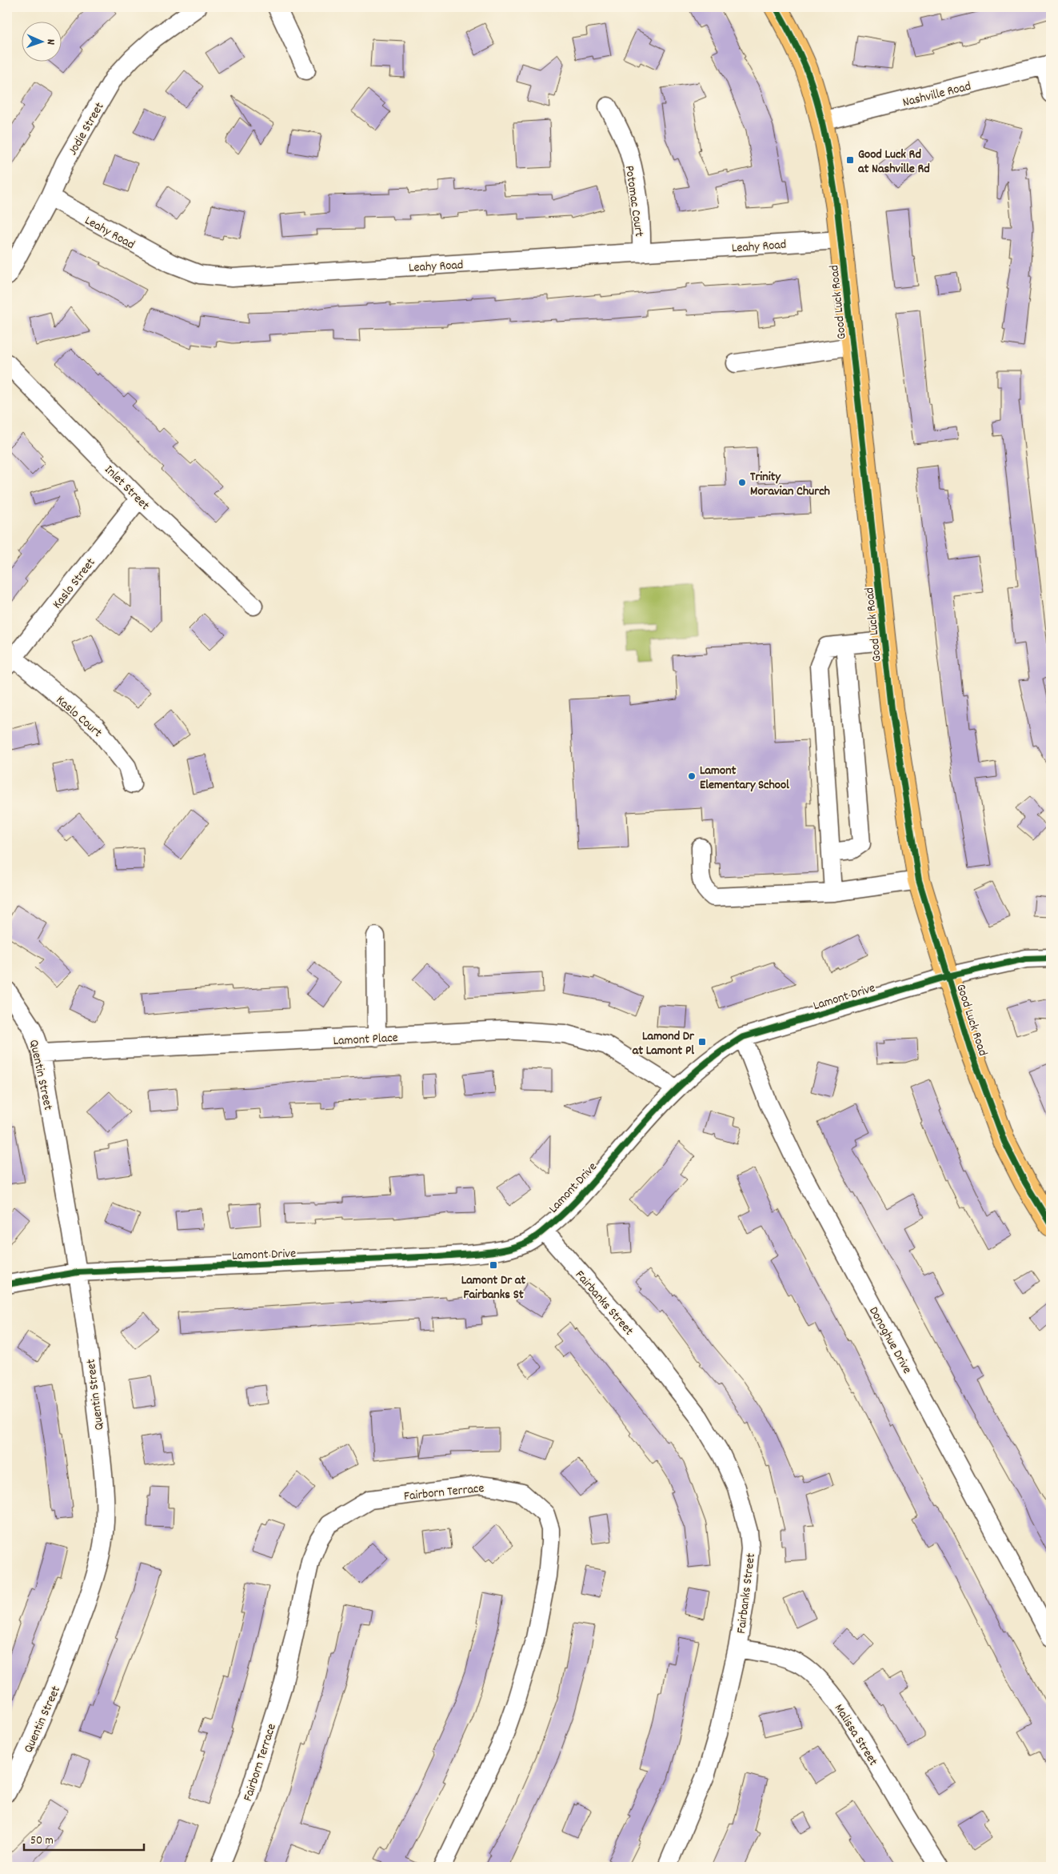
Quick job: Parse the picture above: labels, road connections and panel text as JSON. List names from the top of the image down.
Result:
{
  "streets": {
    "main road": ["Good Luck Road"],
    "street": [
      "Nashville Road",
      "Jodie Street",
      "Potomac Court",
      "Leahy Road",
      "Inlet Street",
      "Kaslo Street",
      "Kaslo Court",
      "Lamont Drive",
      "Lamont Place",
      "Quentin Street",
      "Fairbanks Street",
      "Donoghue Drive",
      "Fairborn Terrace",
      "Malissa Street"
    ]
  },
  "crossings": [
    ["Nashville Road", "Good Luck Road"],
    ["Jodie Street", "Leahy Road"],
    ["Potomac Court", "Leahy Road"],
    ["Leahy Road", "Good Luck Road"],
    ["Good Luck Road", "Lamont Drive"],
    ["Inlet Street", "Kaslo Street"],
    ["Kaslo Street", "Kaslo Court"],
    ["Lamont Drive", "Lamont Place"],
    ["Lamont Drive", "Quentin Street"],
    ["Lamont Drive", "Fairbanks Street"],
    ["Lamont Drive", "Donoghue Drive"],
    ["Lamont Place", "Quentin Street"],
    ["Fairbanks Street", "Malissa Street"]
  ],
  "places": {
    "transit": ["Good Luck Rd at Nashville Rd", "Lamond Dr at Lamont Pl", "Lamont Dr at Fairbanks St"],
    "other": ["Trinity Moravian Church", "Lamont Elementary School"]
  },
  "scale_bar": "50 m",
  "north": "right"
}
